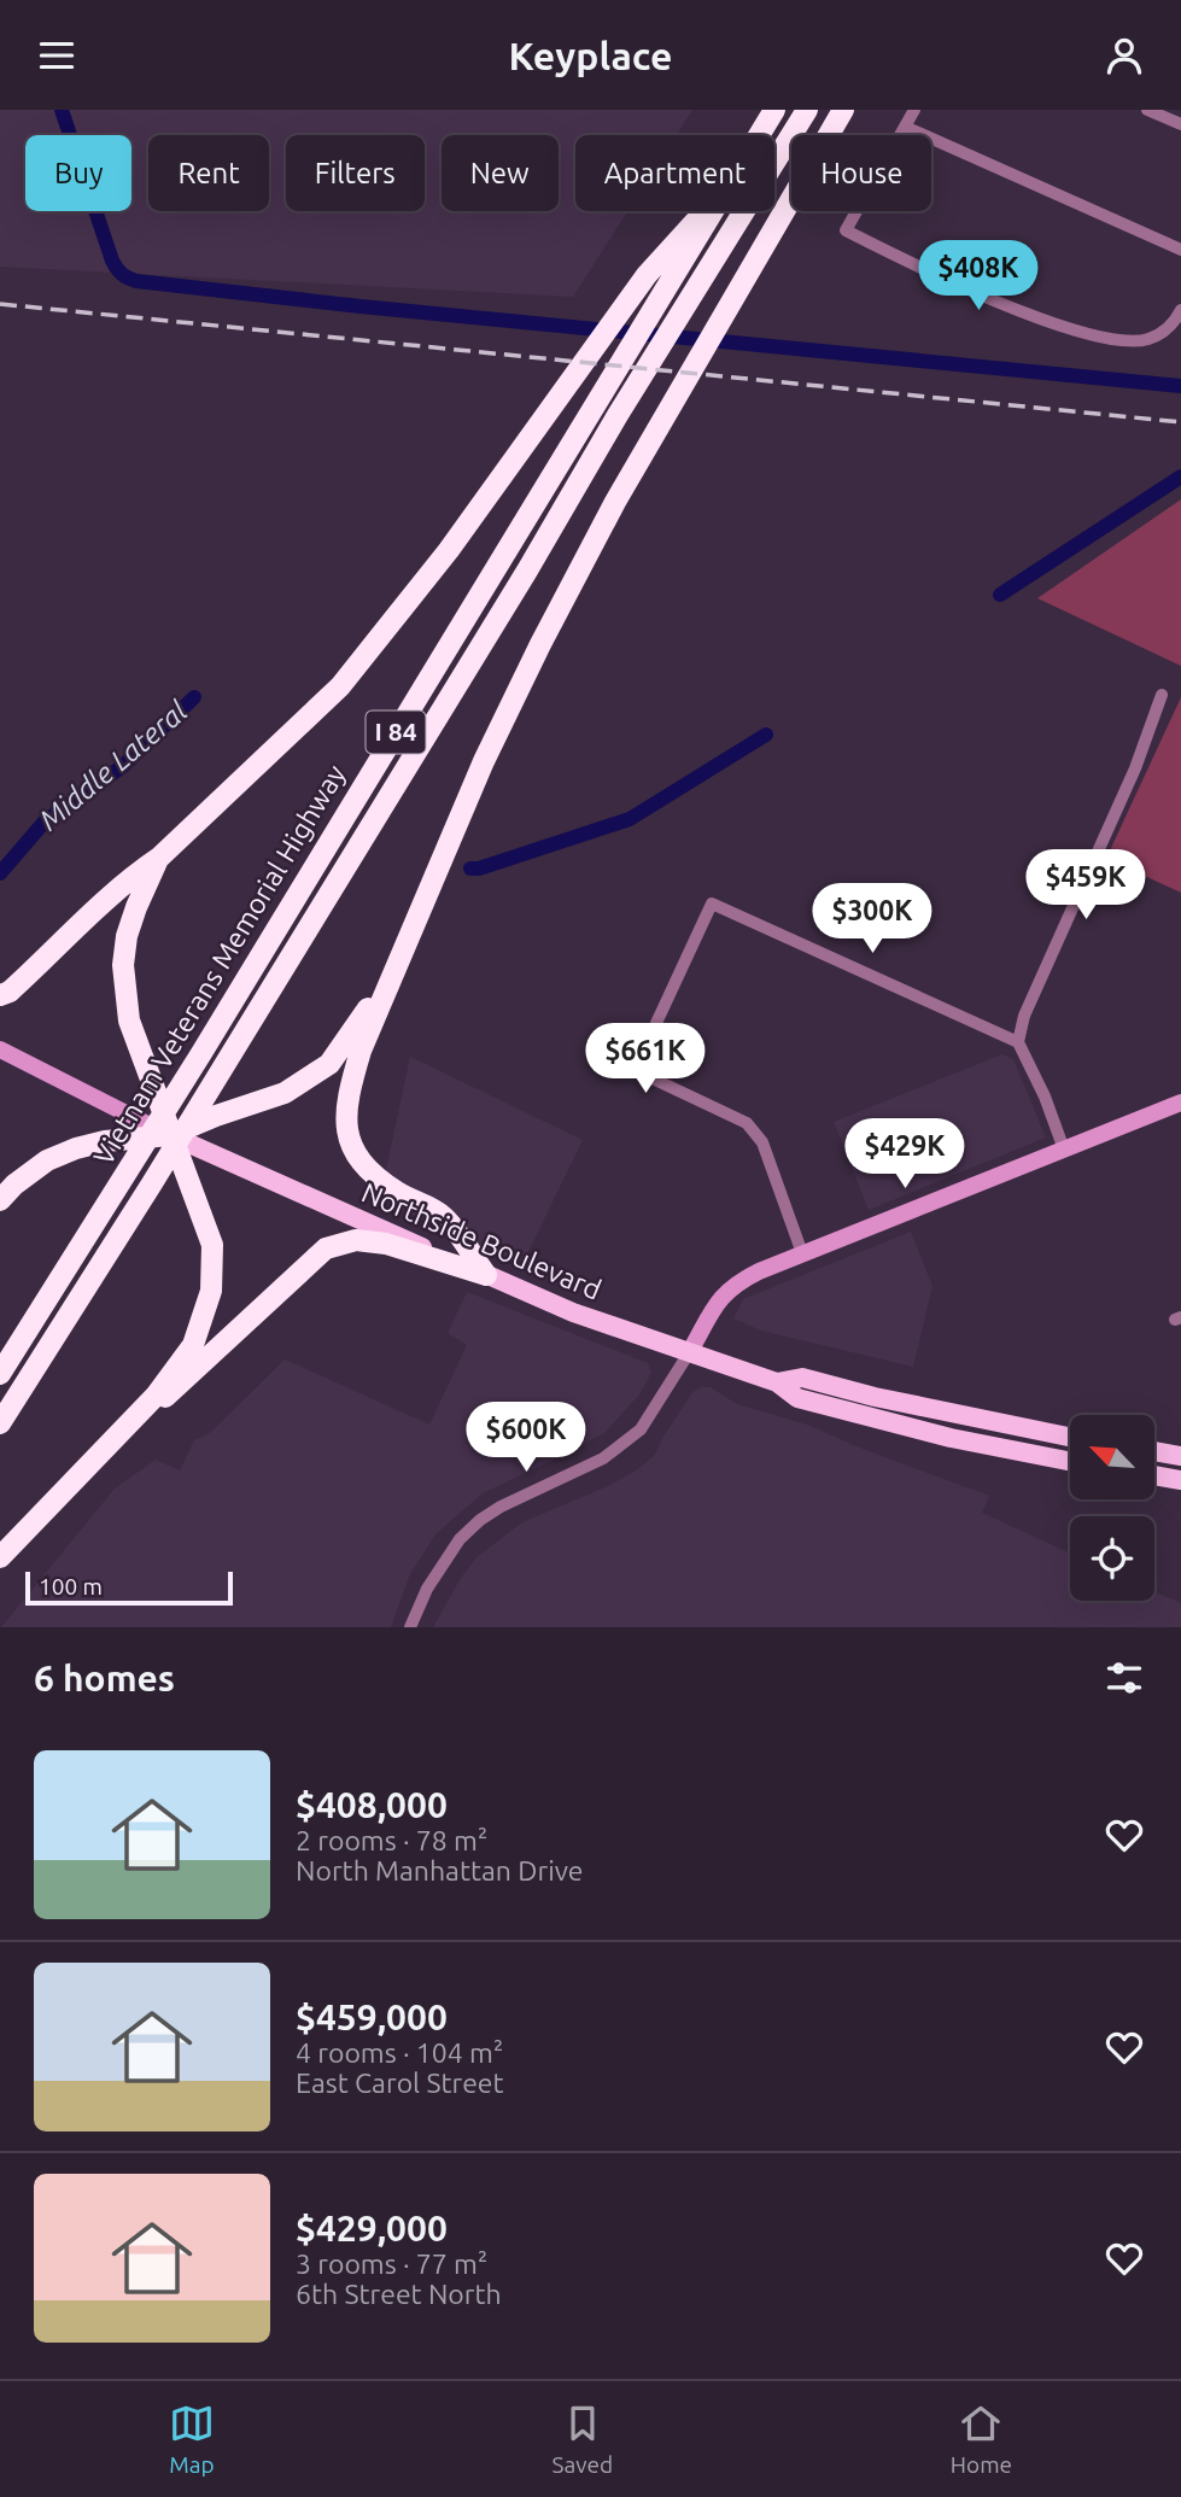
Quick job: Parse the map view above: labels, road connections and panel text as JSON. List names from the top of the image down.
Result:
{
  "streets": {
    "highway": ["I 84", "Vietnam Veterans Memorial Highway"],
    "main road": ["Northside Boulevard"]
  },
  "water": ["Middle Lateral"],
  "scale_bar": "100 m",
  "north": "top left",
  "page": {
    "header": "Keyplace",
    "chip": [
      "Buy",
      "Rent",
      "Filters",
      "New",
      "Apartment",
      "House"
    ],
    "price": [
      "$408K",
      "$459K",
      "$300K",
      "$661K",
      "$429K",
      "$600K"
    ],
    "scale": "100 m",
    "heading": "6 homes",
    "list": [
      {
        "name": "$408,000",
        "note": "2 rooms · 78 m² · North Manhattan Drive"
      },
      {
        "name": "$459,000",
        "note": "4 rooms · 104 m² · East Carol Street"
      },
      {
        "name": "$429,000",
        "note": "3 rooms · 77 m² · 6th Street North"
      }
    ],
    "tabs": ["Map", "Saved", "Home"]
  }
}
